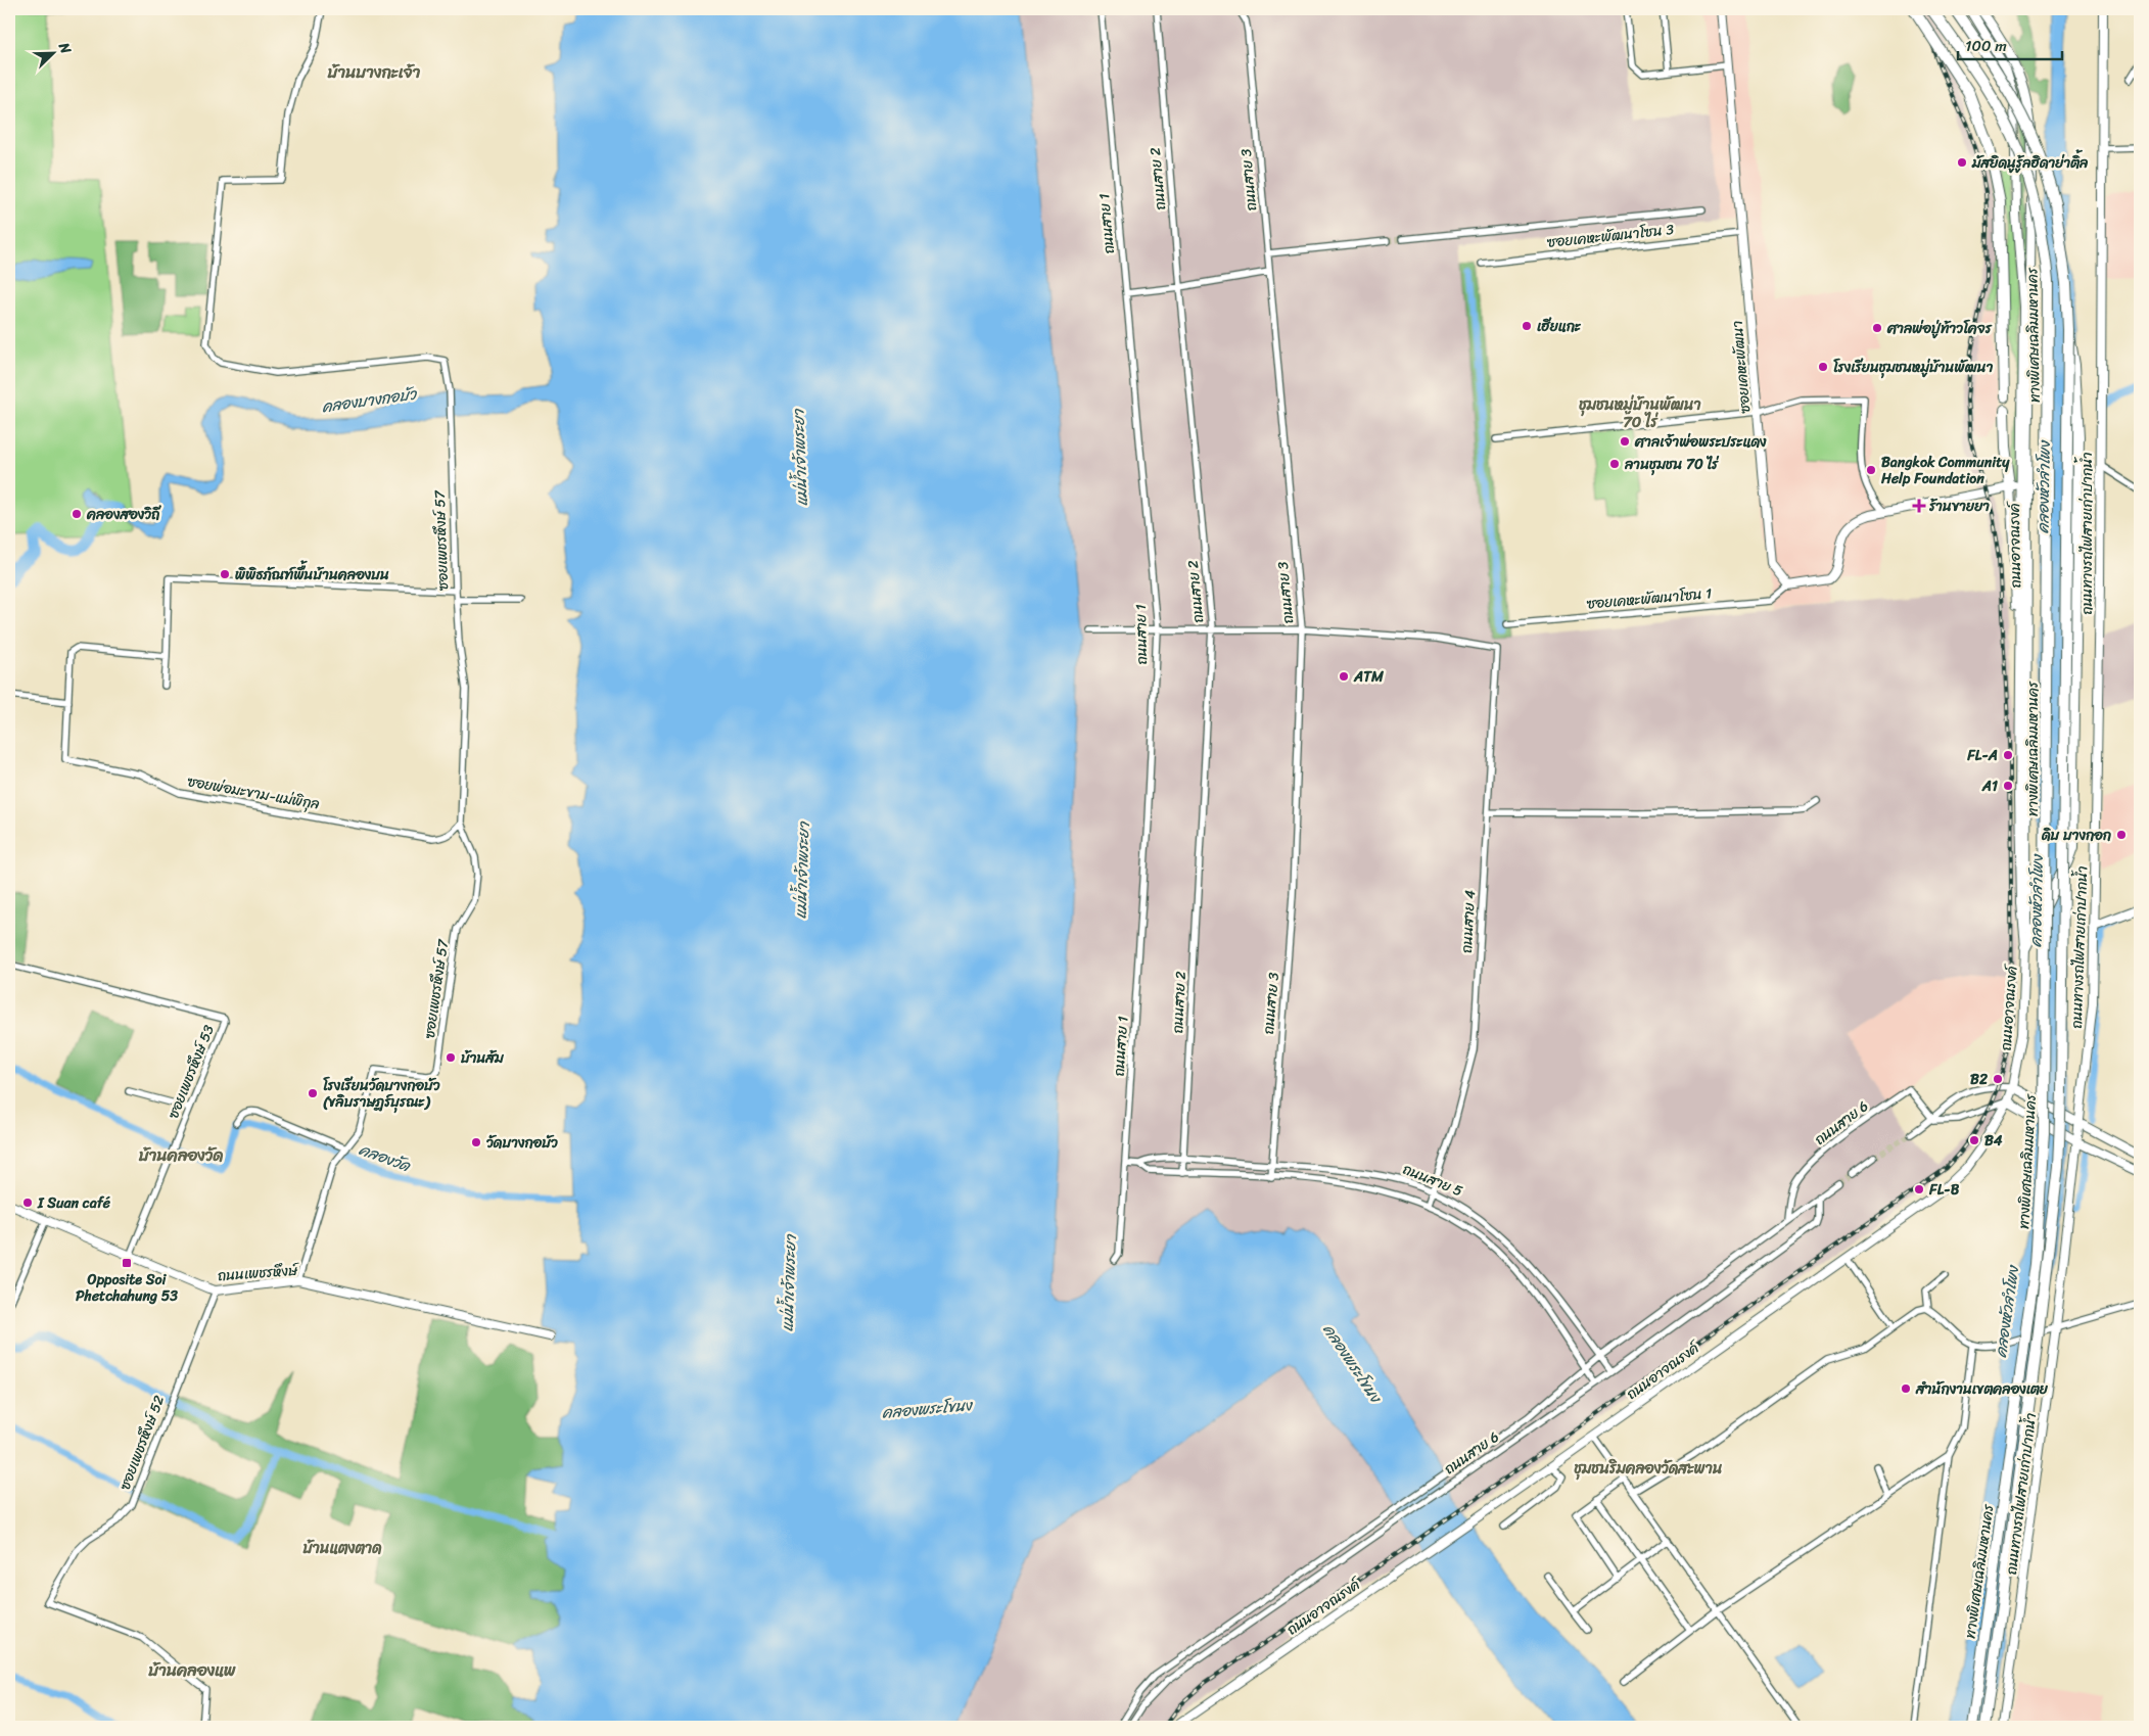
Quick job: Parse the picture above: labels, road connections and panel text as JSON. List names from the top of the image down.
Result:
{
  "streets": {
    "highway": ["ทางพิเศษเฉลิมมหานคร"],
    "main road": [
      "ซอยเคหะพัฒนา",
      "ถนนทางรถไฟสายเก่าปากน้ำ",
      "ถนนอาจณรงค์",
      "ถนนเพชรหึงษ์"
    ],
    "street": [
      "ถนนสาย 2",
      "ถนนสาย 3",
      "ถนนสาย 1",
      "ซอยเคหะพัฒนาโซน 3",
      "ซอยเพชรหึงษ์ 57",
      "ซอยเคหะพัฒนาโซน 1",
      "ซอยพ่อมะขาม-แม่พิกุล",
      "ถนนสาย 4",
      "ซอยเพชรหึงษ์ 53",
      "ถนนสาย 6",
      "ถนนสาย 5",
      "ซอยเพชรหึงษ์ 52"
    ]
  },
  "crossings": [
    ["ถนนสาย 2", "ถนนสาย 5"],
    ["ถนนสาย 3", "ถนนสาย 4"],
    ["ถนนสาย 3", "ถนนสาย 5"],
    ["ถนนสาย 1", "ถนนสาย 5"],
    ["ซอยเคหะพัฒนาโซน 3", "ซอยเคหะพัฒนา"],
    ["ซอยเคหะพัฒนา", "ซอยเคหะพัฒนาโซน 1"],
    ["ซอยเพชรหึงษ์ 57", "ซอยพ่อมะขาม-แม่พิกุล"],
    ["ซอยเพชรหึงษ์ 57", "ถนนเพชรหึงษ์"],
    ["ถนนสาย 4", "ถนนสาย 5"],
    ["ซอยเพชรหึงษ์ 53", "ถนนเพชรหึงษ์"],
    ["ถนนสาย 6", "ถนนสาย 5"],
    ["ถนนเพชรหึงษ์", "ซอยเพชรหึงษ์ 52"]
  ],
  "districts": [
    "บ้านบางกะเจ้า",
    "ชุมชนหมู่บ้านพัฒนา 70 ไร่",
    "บ้านคลองวัด",
    "ชุมชนริมคลองวัดสะพาน",
    "บ้านแตงตาด",
    "บ้านคลองแพ"
  ],
  "water": [
    "คลองบางกอบัว",
    "แม่น้ำเจ้าพระยา",
    "คลองหัวลำโพง",
    "คลองวัด",
    "คลองพระโขนง"
  ],
  "places": {
    "other": [
      "มัสยิดนูรู้ลฮิดาย่าติ้ล",
      "เฮียแกะ",
      "ศาลพ่อปู่ท้าวโคจร",
      "โรงเรียนชุมชนหมู่บ้านพัฒนา",
      "ศาลเจ้าพ่อพระประแดง",
      "ลานชุมชน 70 ไร่",
      "Bangkok Community Help Foundation",
      "คลองสองวิถี",
      "พิพิธภัณฑ์พื้นบ้านคลองบน",
      "ATM",
      "FL-A",
      "A1",
      "ดิบ บางกอก",
      "บ้านส้ม",
      "B2",
      "โรงเรียนวัดบางกอบัว (ขลิบราษฎร์บุรณะ)",
      "B4",
      "วัดบางกอบัว",
      "FL-B",
      "I Suan café",
      "สำนักงานเขตคลองเตย"
    ],
    "health": ["ร้านขายยา"],
    "transit": ["Opposite Soi Phetchahung 53"]
  },
  "scale_bar": "100 m",
  "north": "top right"
}
